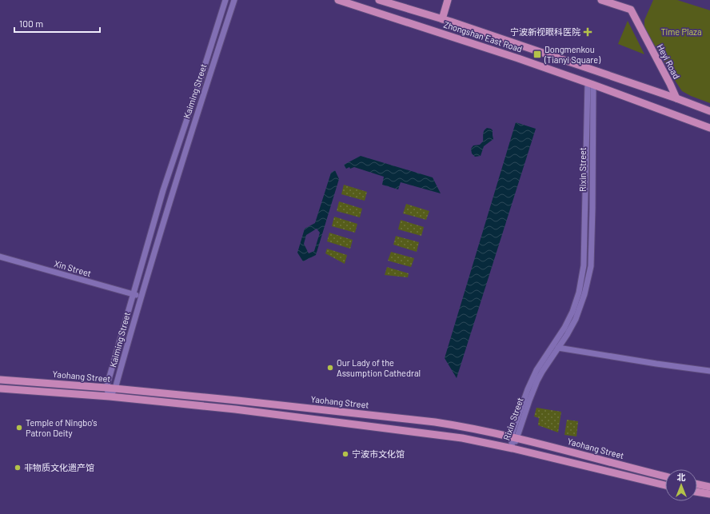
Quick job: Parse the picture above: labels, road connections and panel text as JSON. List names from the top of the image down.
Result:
{
  "streets": {
    "main road": ["Zhongshan East Road", "Heyi Road", "Yaohang Street"],
    "street": ["Kaiming Street", "Rixin Street", "Xin Street"]
  },
  "crossings": [
    ["Zhongshan East Road", "Heyi Road"],
    ["Zhongshan East Road", "Rixin Street"],
    ["Kaiming Street", "Xin Street"],
    ["Kaiming Street", "Yaohang Street"],
    ["Rixin Street", "Yaohang Street"]
  ],
  "parks": ["Time Plaza"],
  "places": {
    "health": ["宁波新视眼科医院"],
    "transit": ["Dongmenkou (Tianyi Square)"],
    "other": [
      "Our Lady of the Assumption Cathedral",
      "Temple of Ningbo's Patron Deity",
      "宁波市文化馆",
      "非物质文化遗产馆"
    ]
  },
  "scale_bar": "100 m",
  "north": "top"
}
